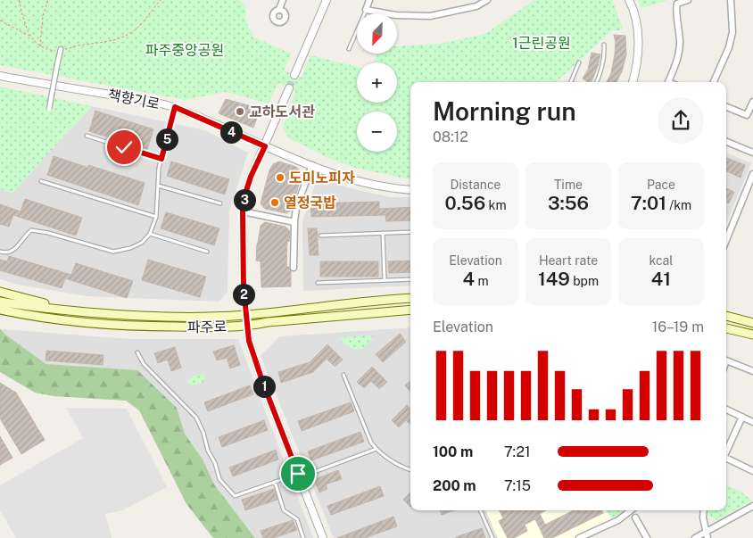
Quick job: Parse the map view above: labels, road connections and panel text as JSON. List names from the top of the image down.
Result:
{
  "streets": {
    "main road": ["파주로"],
    "street": ["책향기로"]
  },
  "parks": ["1근린공원", "파주중앙공원"],
  "places": ["교하도서관", "도미노피자", "열정국밥"],
  "north": "bottom left",
  "page": {
    "map_buttons": ["+", "−"],
    "heading": ["Morning run", "08:12"],
    "pins": [
      "4",
      "5",
      "3",
      "2",
      "1"
    ],
    "stats": [
      ["Distance", "0.56 km"],
      ["Time", "3:56"],
      ["Pace", "7:01 /km"],
      ["Elevation", "4 m"],
      ["Heart rate", "149 bpm"],
      ["kcal", "41"]
    ],
    "chart": ["Elevation", "16–19 m"],
    "list": [
      {
        "name": "100 m",
        "note": "7:21"
      },
      {
        "name": "200 m",
        "note": "7:15"
      }
    ]
  }
}
